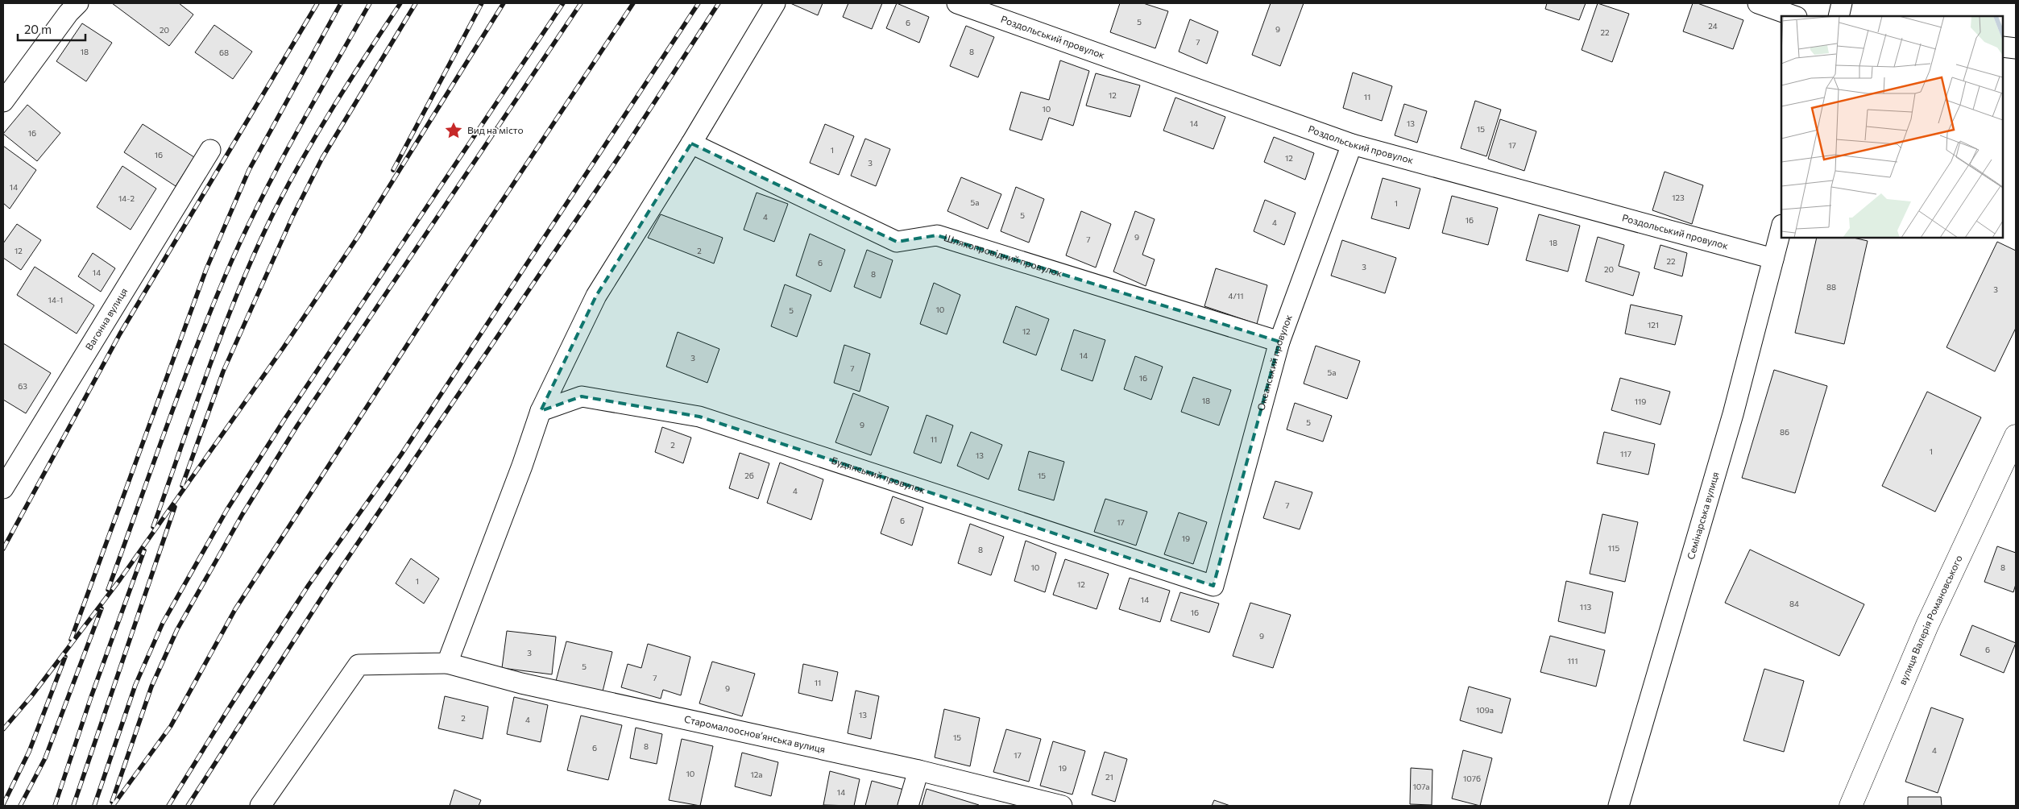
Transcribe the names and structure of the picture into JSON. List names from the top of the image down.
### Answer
{
  "streets": {
    "street": [
      "Роздольський провулок",
      "Шляхопровідний провулок",
      "Вагонна вулиця",
      "Океанський провулок",
      "Будянський провулок",
      "Семінарська вулиця",
      "вулиця Валерія Романовського",
      "Старомалооснов’янська вулиця"
    ]
  },
  "crossings": [
    ["Роздольський провулок", "Океанський провулок"],
    ["Роздольський провулок", "Семінарська вулиця"],
    ["Шляхопровідний провулок", "Океанський провулок"],
    ["Океанський провулок", "Будянський провулок"]
  ],
  "places": {
    "place": ["Вид на місто"]
  },
  "house_numbers": [
    "5",
    "6",
    "24",
    "9",
    "20",
    "22",
    "7",
    "18",
    "8",
    "68",
    "12",
    "11",
    "10",
    "14",
    "13",
    "15",
    "16",
    "17",
    "1",
    "16",
    "12",
    "3",
    "14",
    "123",
    "14-2",
    "5а",
    "1",
    "5",
    "4",
    "16",
    "4",
    "9",
    "7",
    "18",
    "12",
    "2",
    "22",
    "6",
    "3",
    "20",
    "14",
    "8",
    "88",
    "3",
    "4/11",
    "14-1",
    "10",
    "5",
    "121",
    "12",
    "14",
    "3",
    "7",
    "5а",
    "16",
    "63",
    "18",
    "119",
    "5",
    "9",
    "86",
    "11",
    "2",
    "1",
    "117",
    "13",
    "2б",
    "15",
    "4",
    "7",
    "6",
    "17",
    "19",
    "115",
    "8",
    "10",
    "8",
    "1",
    "12",
    "14",
    "84",
    "113",
    "16",
    "9",
    "6",
    "3",
    "111",
    "5",
    "7",
    "11",
    "9",
    "109а",
    "13",
    "2",
    "4",
    "15",
    "8",
    "6",
    "4",
    "17",
    "19",
    "10",
    "12а",
    "21",
    "107б",
    "107а",
    "14"
  ],
  "scale_bar": "20 m"
}
